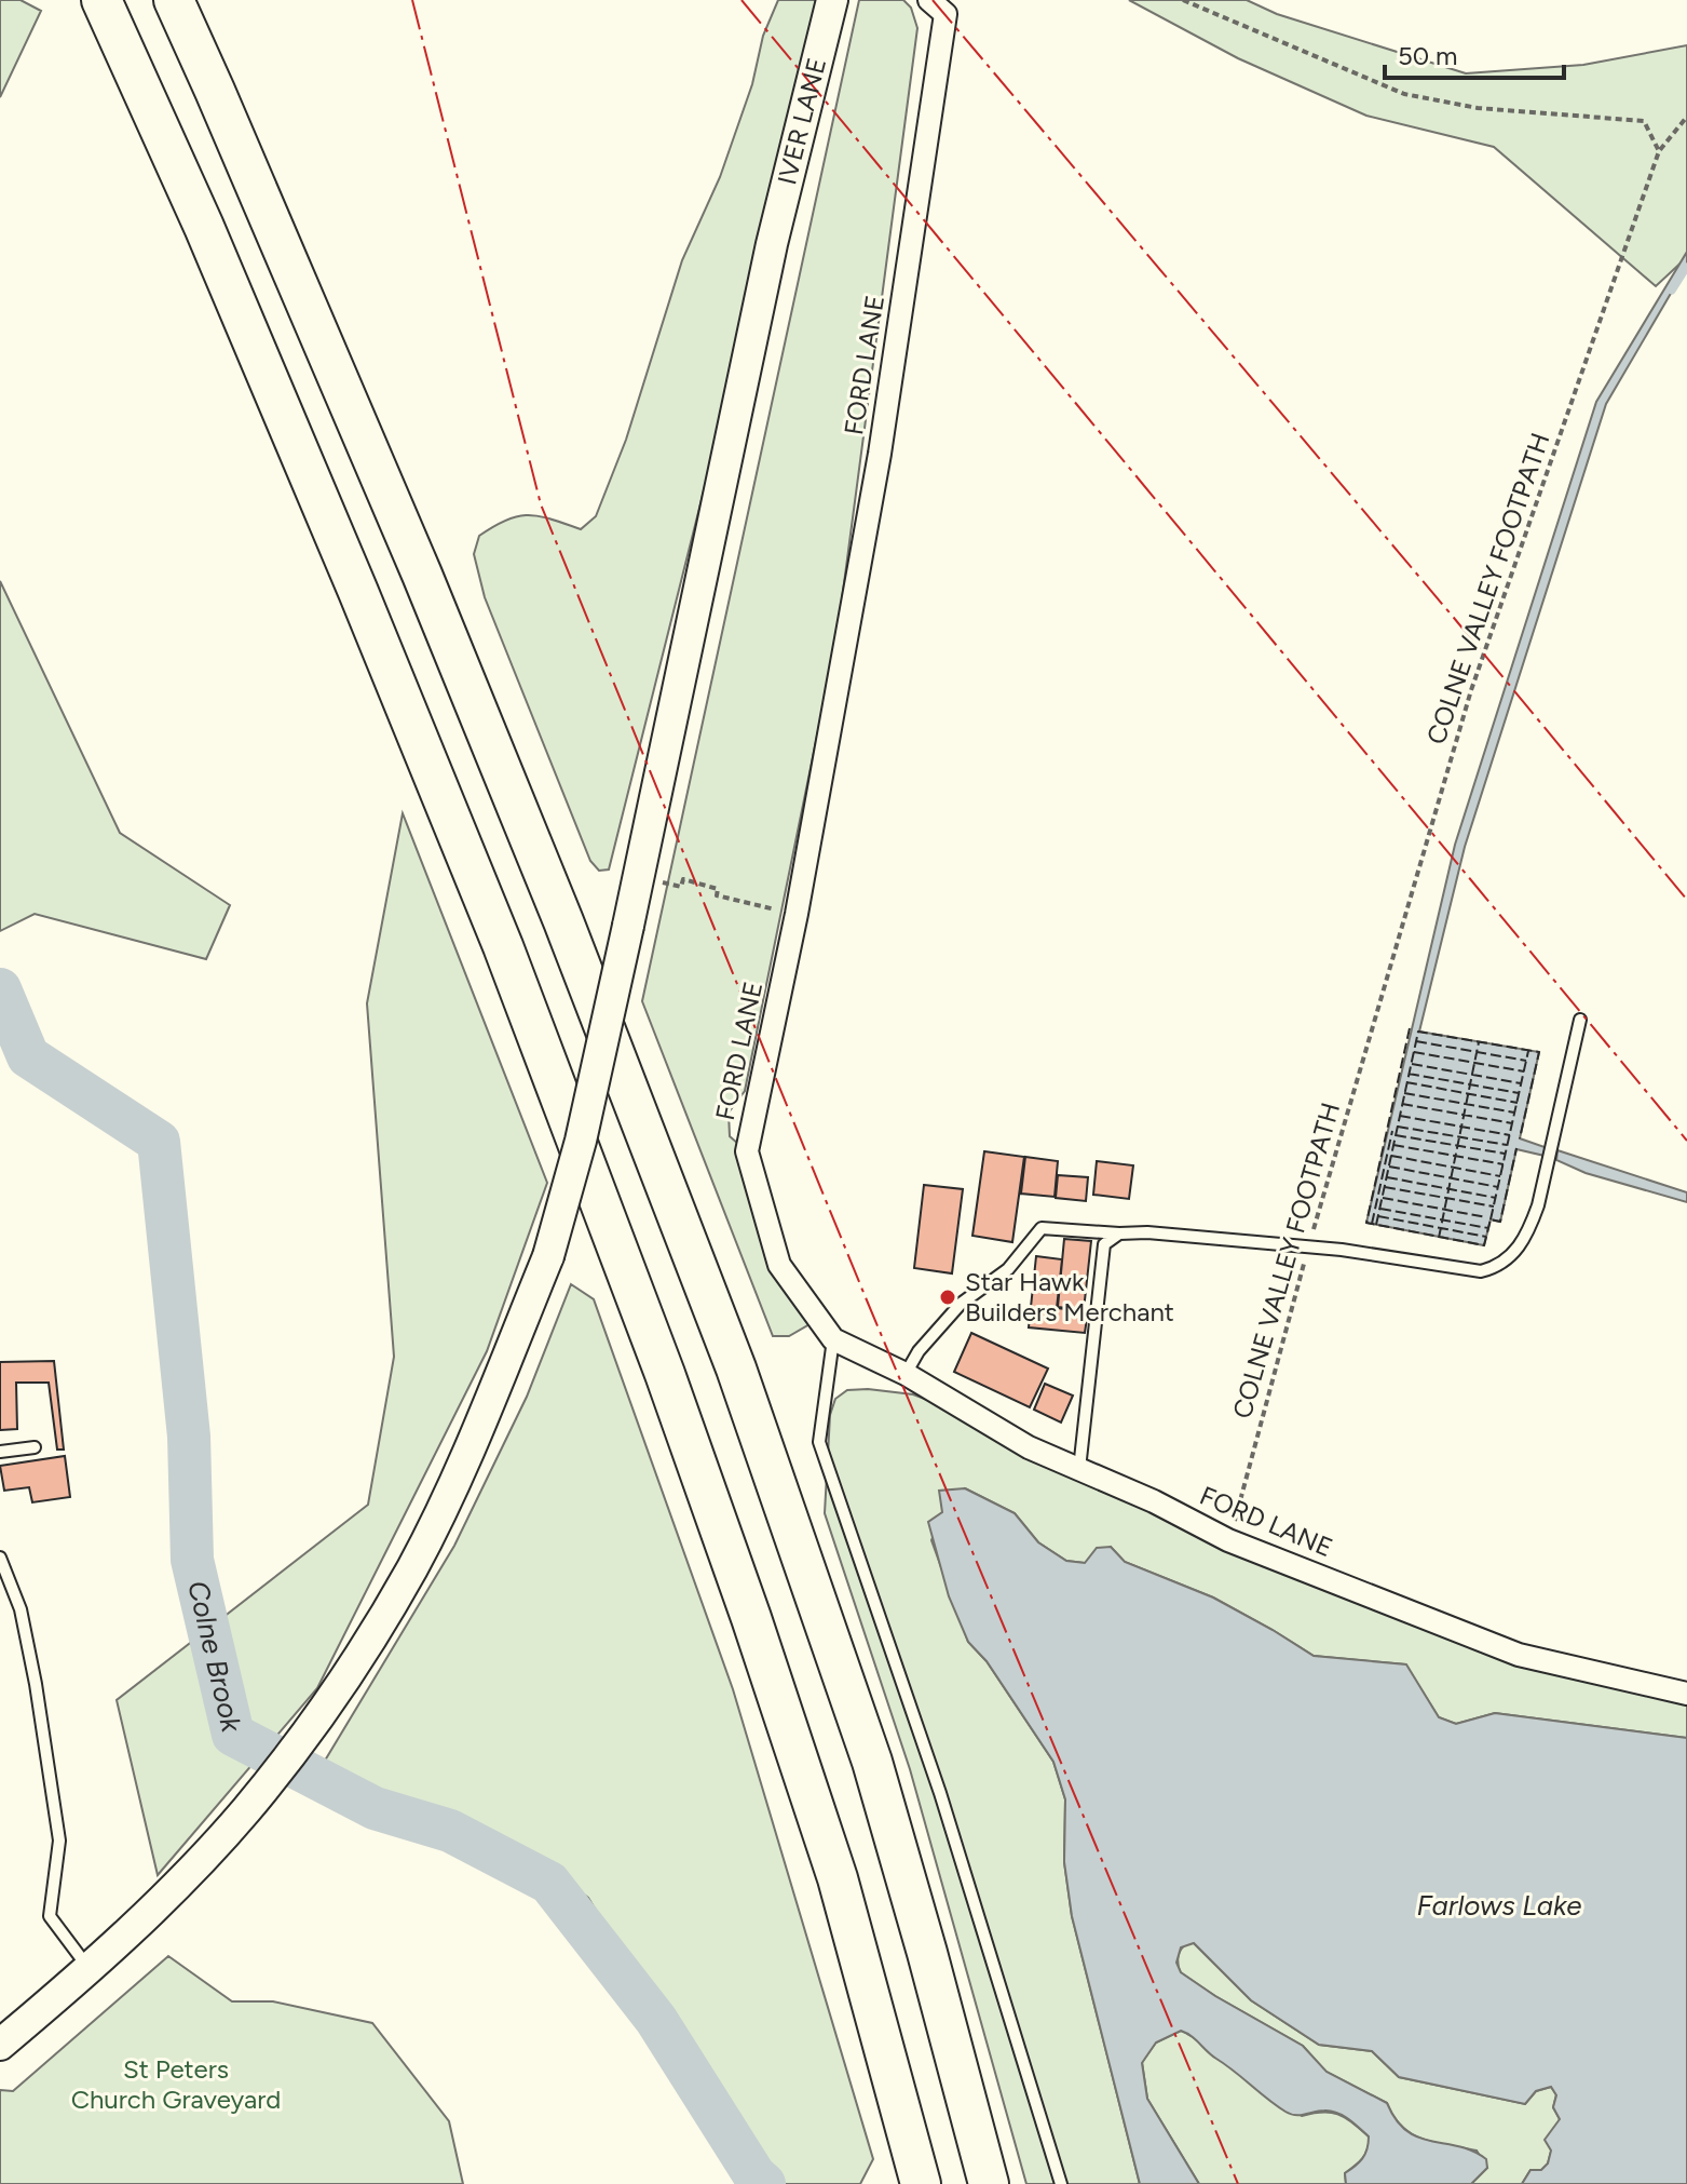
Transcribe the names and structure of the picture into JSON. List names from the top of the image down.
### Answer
{
  "streets": {
    "main road": ["IVER LANE"],
    "street": ["FORD LANE"],
    "path": ["COLNE VALLEY FOOTPATH"]
  },
  "crossings": [
    ["FORD LANE", "COLNE VALLEY FOOTPATH"]
  ],
  "water": ["Colne Brook", "Farlows Lake"],
  "parks": ["St Peters Church Graveyard"],
  "places": ["Star Hawk Builders Merchant"],
  "scale_bar": "50 m"
}
